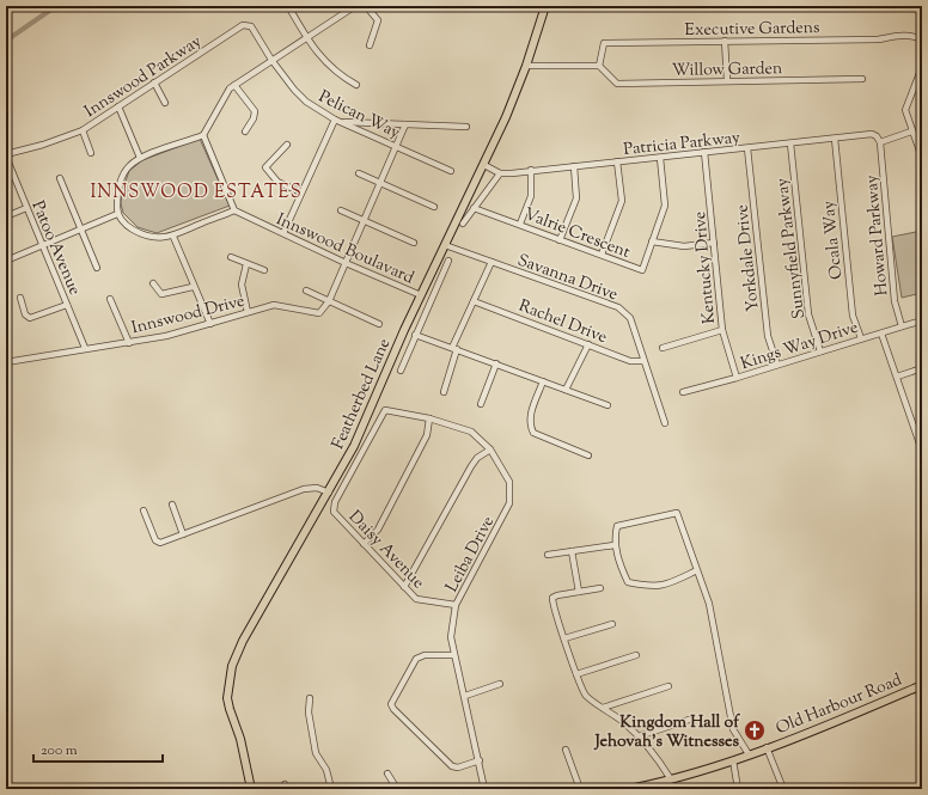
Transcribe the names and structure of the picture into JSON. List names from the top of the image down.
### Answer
{
  "streets": {
    "main road": ["Featherbed Lane", "Old Harbour Road"],
    "street": [
      "Executive Gardens",
      "Willow Garden",
      "Innswood Parkway",
      "Pelican Way",
      "Patricia Parkway",
      "Valrie Crescent",
      "Howard Parkway",
      "Ocala Way",
      "Patoo Avenue",
      "Innswood Boulavard",
      "Sunnyfield Parkway",
      "Yorkdale Drive",
      "Kentucky Drive",
      "Savanna Drive",
      "Innswood Drive",
      "Rachel Drive",
      "Kings Way Drive",
      "Daisy Avenue",
      "Leiba Drive"
    ]
  },
  "crossings": [
    ["Executive Gardens", "Willow Garden"],
    ["Innswood Parkway", "Pelican Way"],
    ["Innswood Parkway", "Patoo Avenue"],
    ["Patricia Parkway", "Valrie Crescent"],
    ["Patricia Parkway", "Howard Parkway"],
    ["Patricia Parkway", "Ocala Way"],
    ["Patricia Parkway", "Sunnyfield Parkway"],
    ["Patricia Parkway", "Yorkdale Drive"],
    ["Patricia Parkway", "Kentucky Drive"],
    ["Howard Parkway", "Kings Way Drive"],
    ["Ocala Way", "Kings Way Drive"],
    ["Patoo Avenue", "Innswood Drive"],
    ["Innswood Boulavard", "Featherbed Lane"],
    ["Sunnyfield Parkway", "Kings Way Drive"],
    ["Yorkdale Drive", "Kings Way Drive"],
    ["Kentucky Drive", "Kings Way Drive"],
    ["Savanna Drive", "Rachel Drive"],
    ["Savanna Drive", "Featherbed Lane"],
    ["Daisy Avenue", "Leiba Drive"]
  ],
  "districts": ["INNSWOOD ESTATES"],
  "places": {
    "church": ["Kingdom Hall of Jehovah's Witnesses"]
  },
  "scale_bar": "200 m"
}
